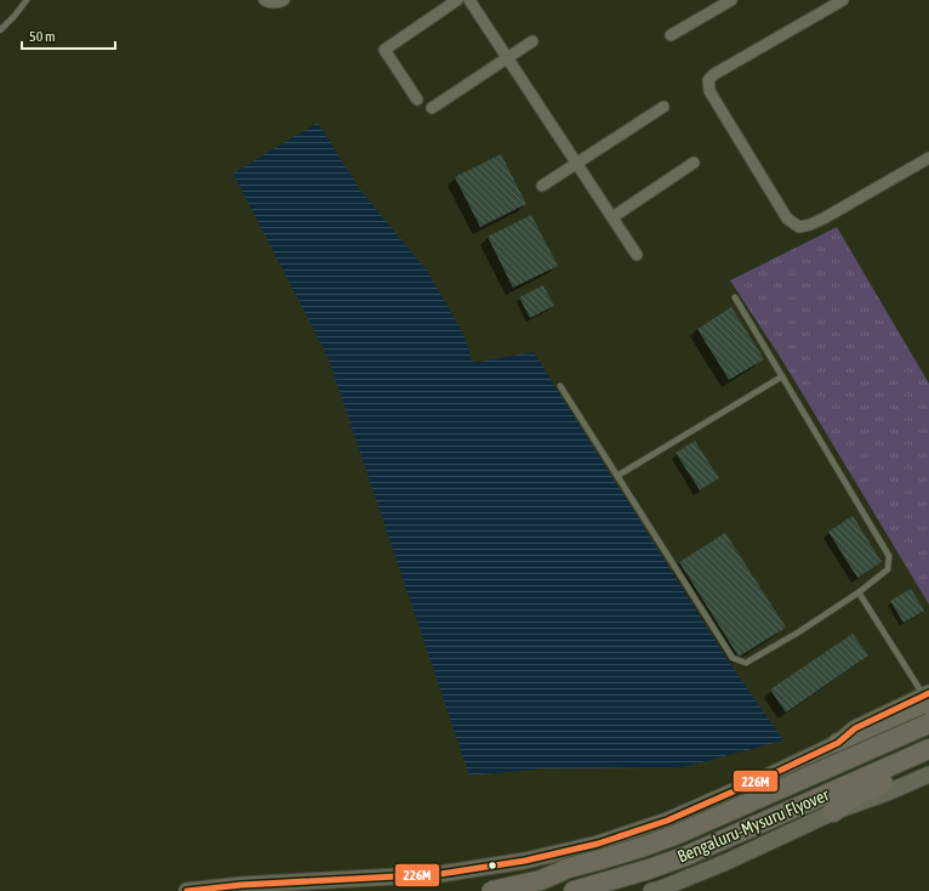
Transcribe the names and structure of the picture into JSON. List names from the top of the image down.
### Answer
{
  "streets": {
    "highway": ["Bengaluru-Mysuru Flyover"]
  },
  "lines": ["transit line 226M"],
  "scale_bar": "50 m"
}
